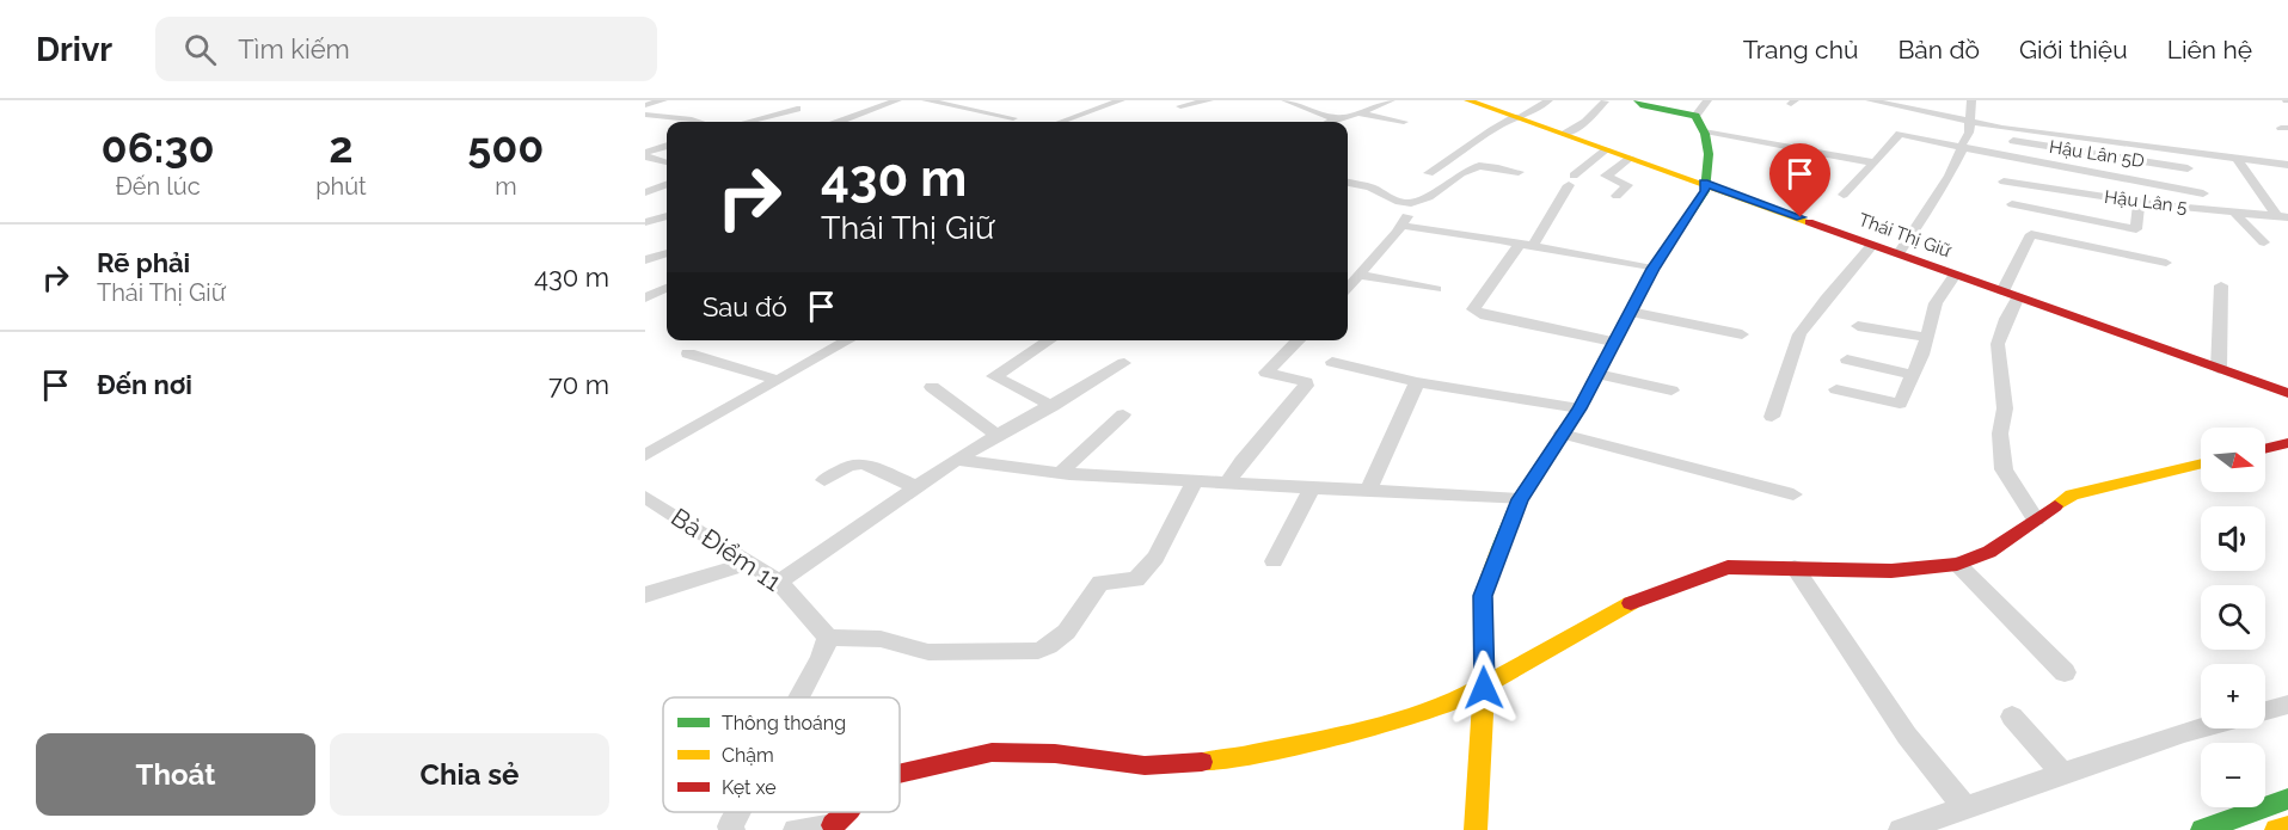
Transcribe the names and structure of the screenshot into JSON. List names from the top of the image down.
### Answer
{
  "streets": {
    "main road": ["Thái Thị Giữ"],
    "street": ["Hậu Lân 5D", "Hậu Lân 5", "Bà Điểm 11"]
  },
  "legend": ["Thông thoáng", "Chậm", "Kẹt xe"],
  "north": "right",
  "page": {
    "header": "Drivr",
    "search": "Tìm kiếm",
    "nav": [
      "Trang chủ",
      "Bản đồ",
      "Giới thiệu",
      "Liên hệ"
    ],
    "eta": [
      "06:30",
      "Đến lúc",
      "2",
      "phút",
      "500",
      "m"
    ],
    "turn": ["430 m", "Thái Thị Giữ"],
    "list": [
      {
        "name": "Rẽ phải",
        "note": "Thái Thị Giữ",
        "value": "430 m"
      },
      {
        "name": "Đến nơi",
        "value": "70 m"
      }
    ],
    "then": "Sau đó",
    "map_buttons": ["+", "−"],
    "buttons": ["Thoát", "Chia sẻ"]
  }
}
